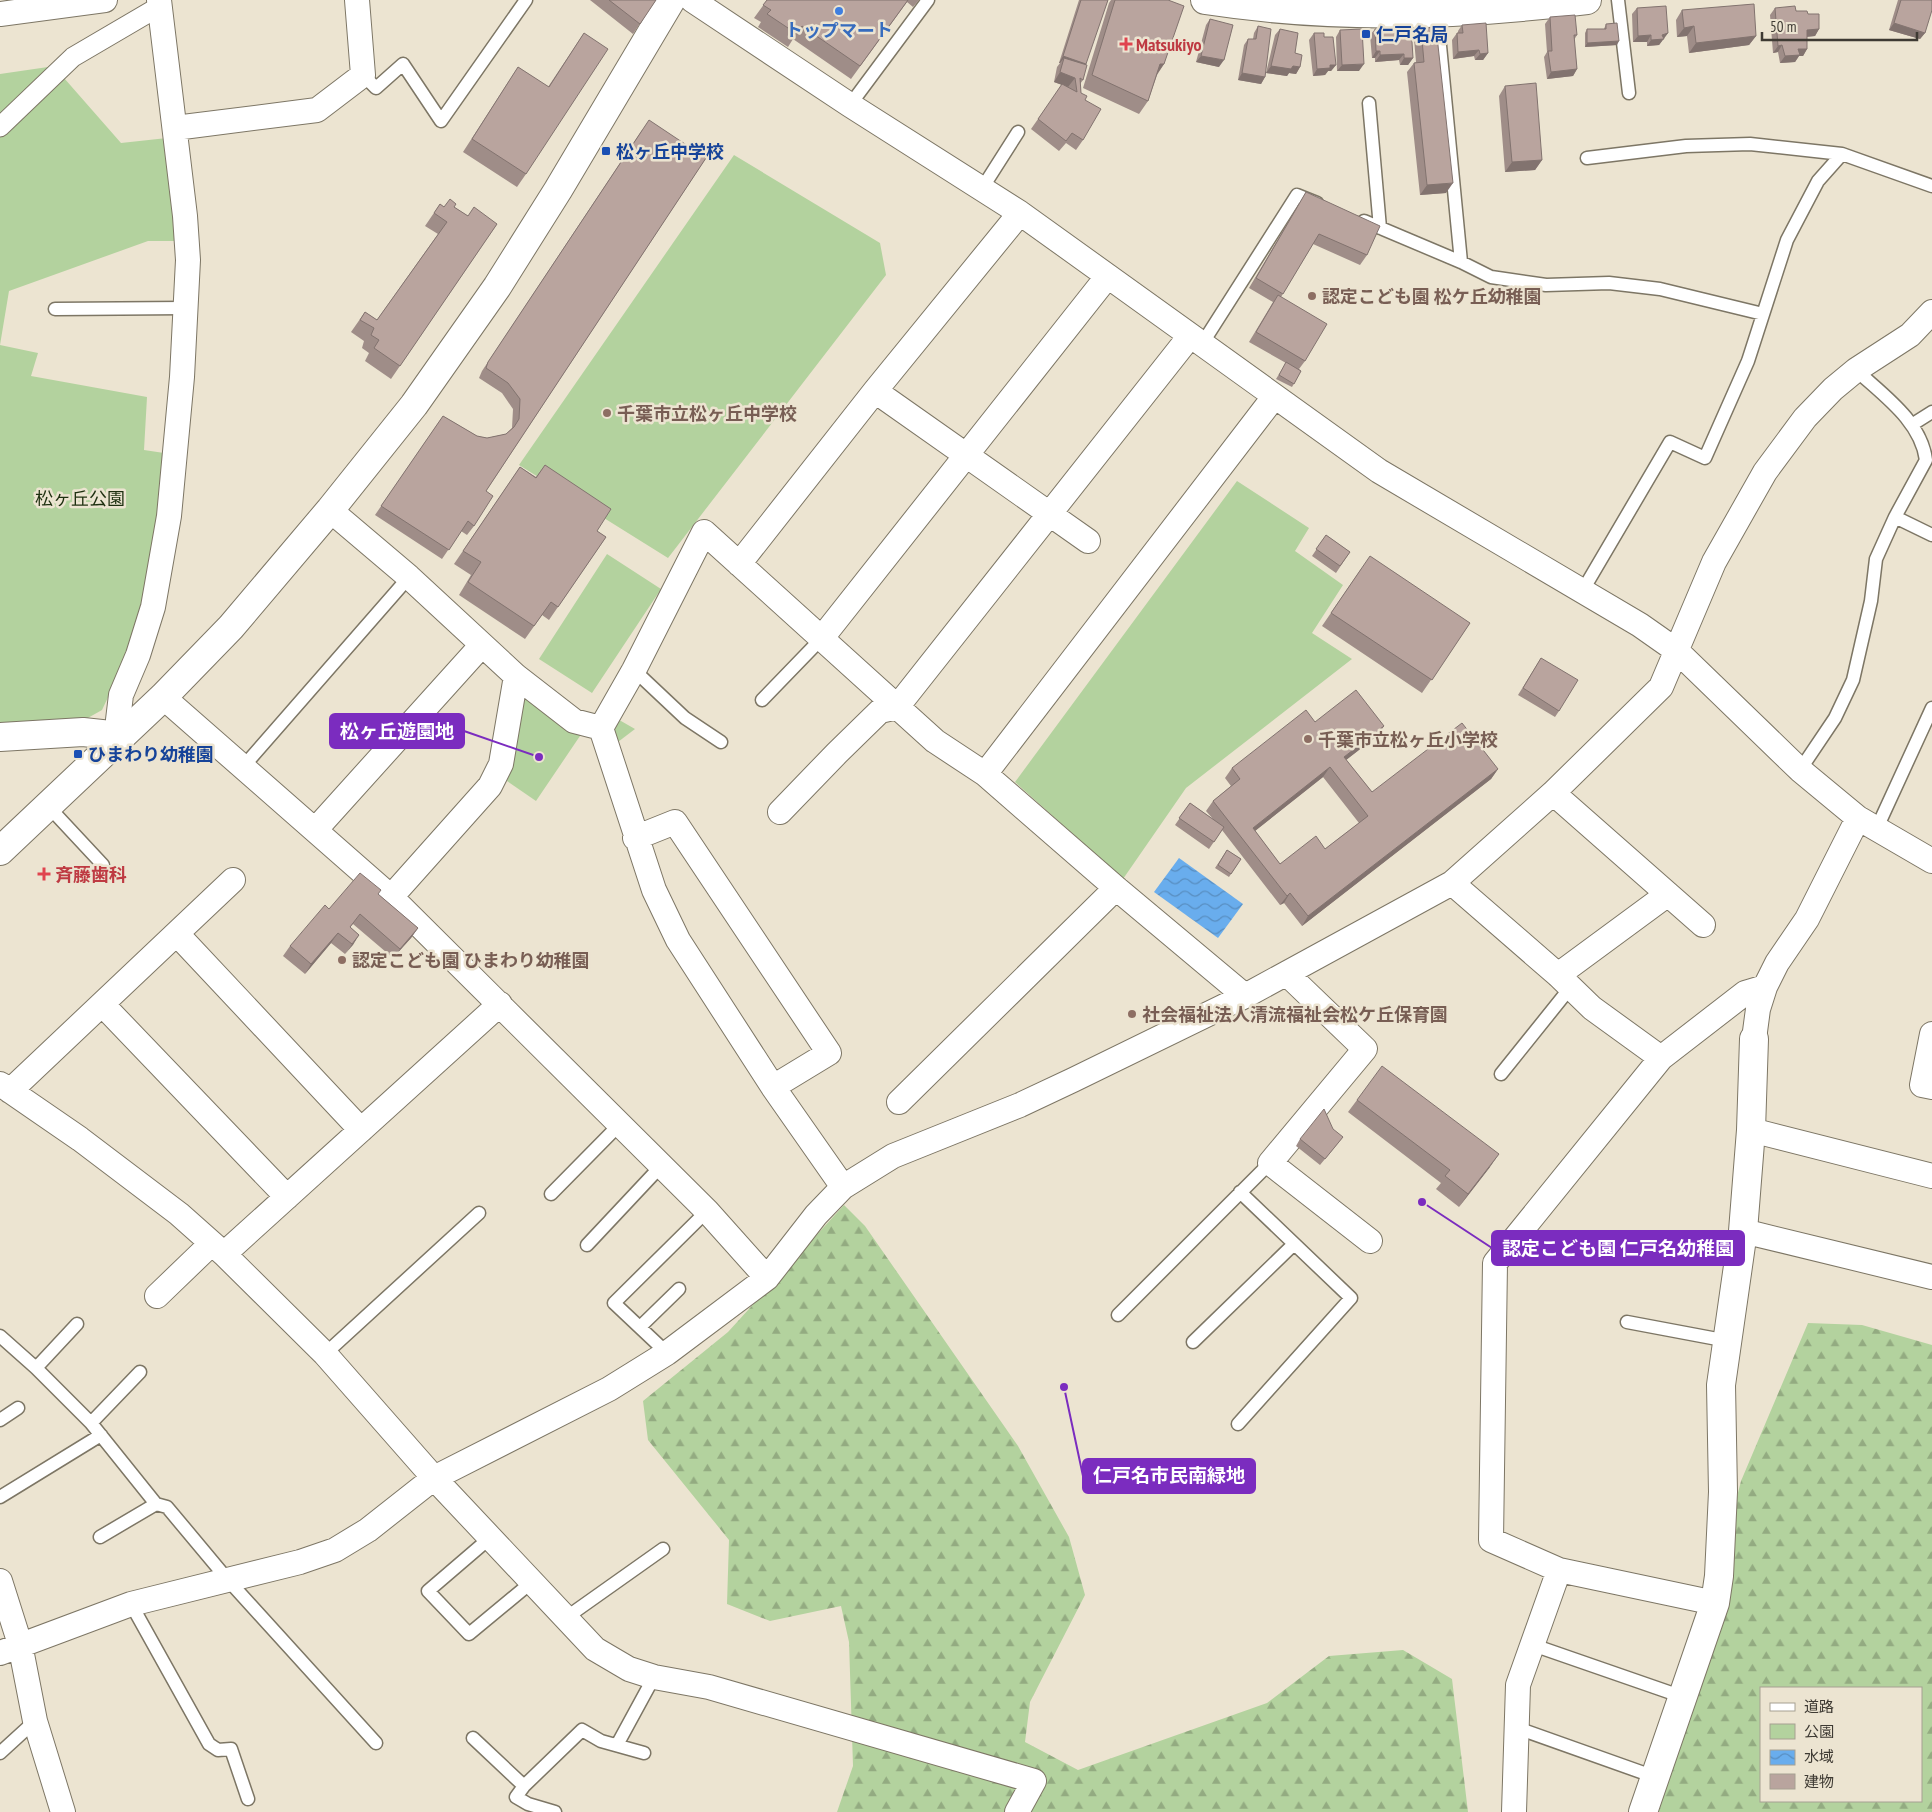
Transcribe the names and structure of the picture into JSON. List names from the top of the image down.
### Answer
{
  "parks": ["松ヶ丘公園"],
  "places": {
    "other": [
      "トップマート",
      "認定こども園 松ケ丘幼稚園",
      "千葉市立松ヶ丘中学校",
      "千葉市立松ヶ丘小学校",
      "松ヶ丘遊園地",
      "認定こども園 ひまわり幼稚園",
      "社会福祉法人清流福祉会松ケ丘保育園",
      "認定こども園 仁戸名幼稚園",
      "仁戸名市民南緑地"
    ],
    "transit": ["仁戸名局", "松ヶ丘中学校", "ひまわり幼稚園"],
    "health": ["Matsukiyo", "斉藤歯科"]
  },
  "legend": [
    "道路",
    "公園",
    "水域",
    "建物"
  ],
  "scale_bar": "50 m"
}
